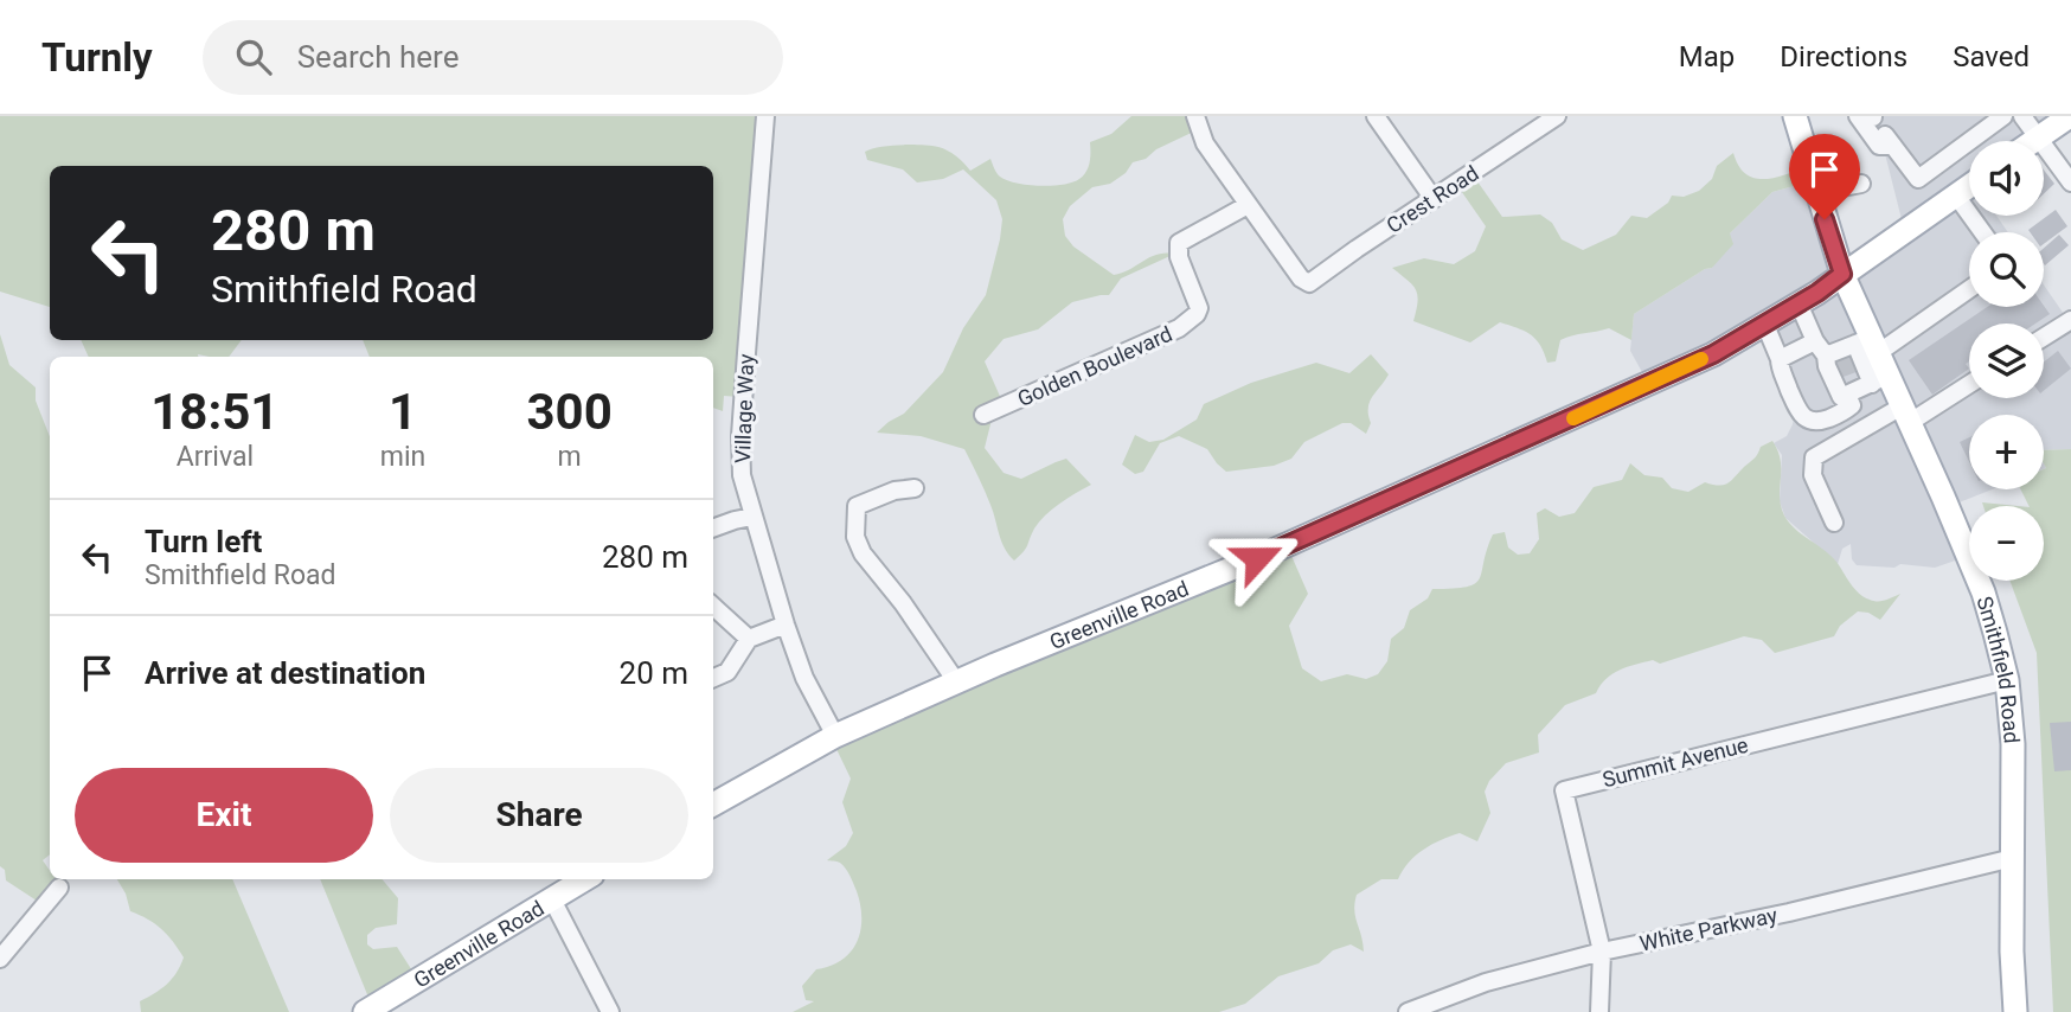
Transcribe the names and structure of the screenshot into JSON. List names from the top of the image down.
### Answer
{
  "streets": {
    "main road": ["Greenville Road", "Smithfield Road"],
    "street": [
      "Crest Road",
      "Golden Boulevard",
      "Village Way",
      "Summit Avenue",
      "White Parkway"
    ]
  },
  "crossings": [
    ["Crest Road", "Golden Boulevard"],
    ["Village Way", "Greenville Road"],
    ["Greenville Road", "Smithfield Road"],
    ["Smithfield Road", "Summit Avenue"],
    ["Smithfield Road", "White Parkway"],
    ["Summit Avenue", "White Parkway"]
  ],
  "page": {
    "header": "Turnly",
    "search": "Search here",
    "nav": ["Map", "Directions", "Saved"],
    "map_buttons": ["+", "−"],
    "turn": ["280 m", "Smithfield Road"],
    "eta": [
      "18:51",
      "Arrival",
      "1",
      "min",
      "300",
      "m"
    ],
    "list": [
      {
        "name": "Turn left",
        "note": "Smithfield Road",
        "value": "280 m"
      },
      {
        "name": "Arrive at destination",
        "value": "20 m"
      }
    ],
    "buttons": ["Exit", "Share"]
  }
}
